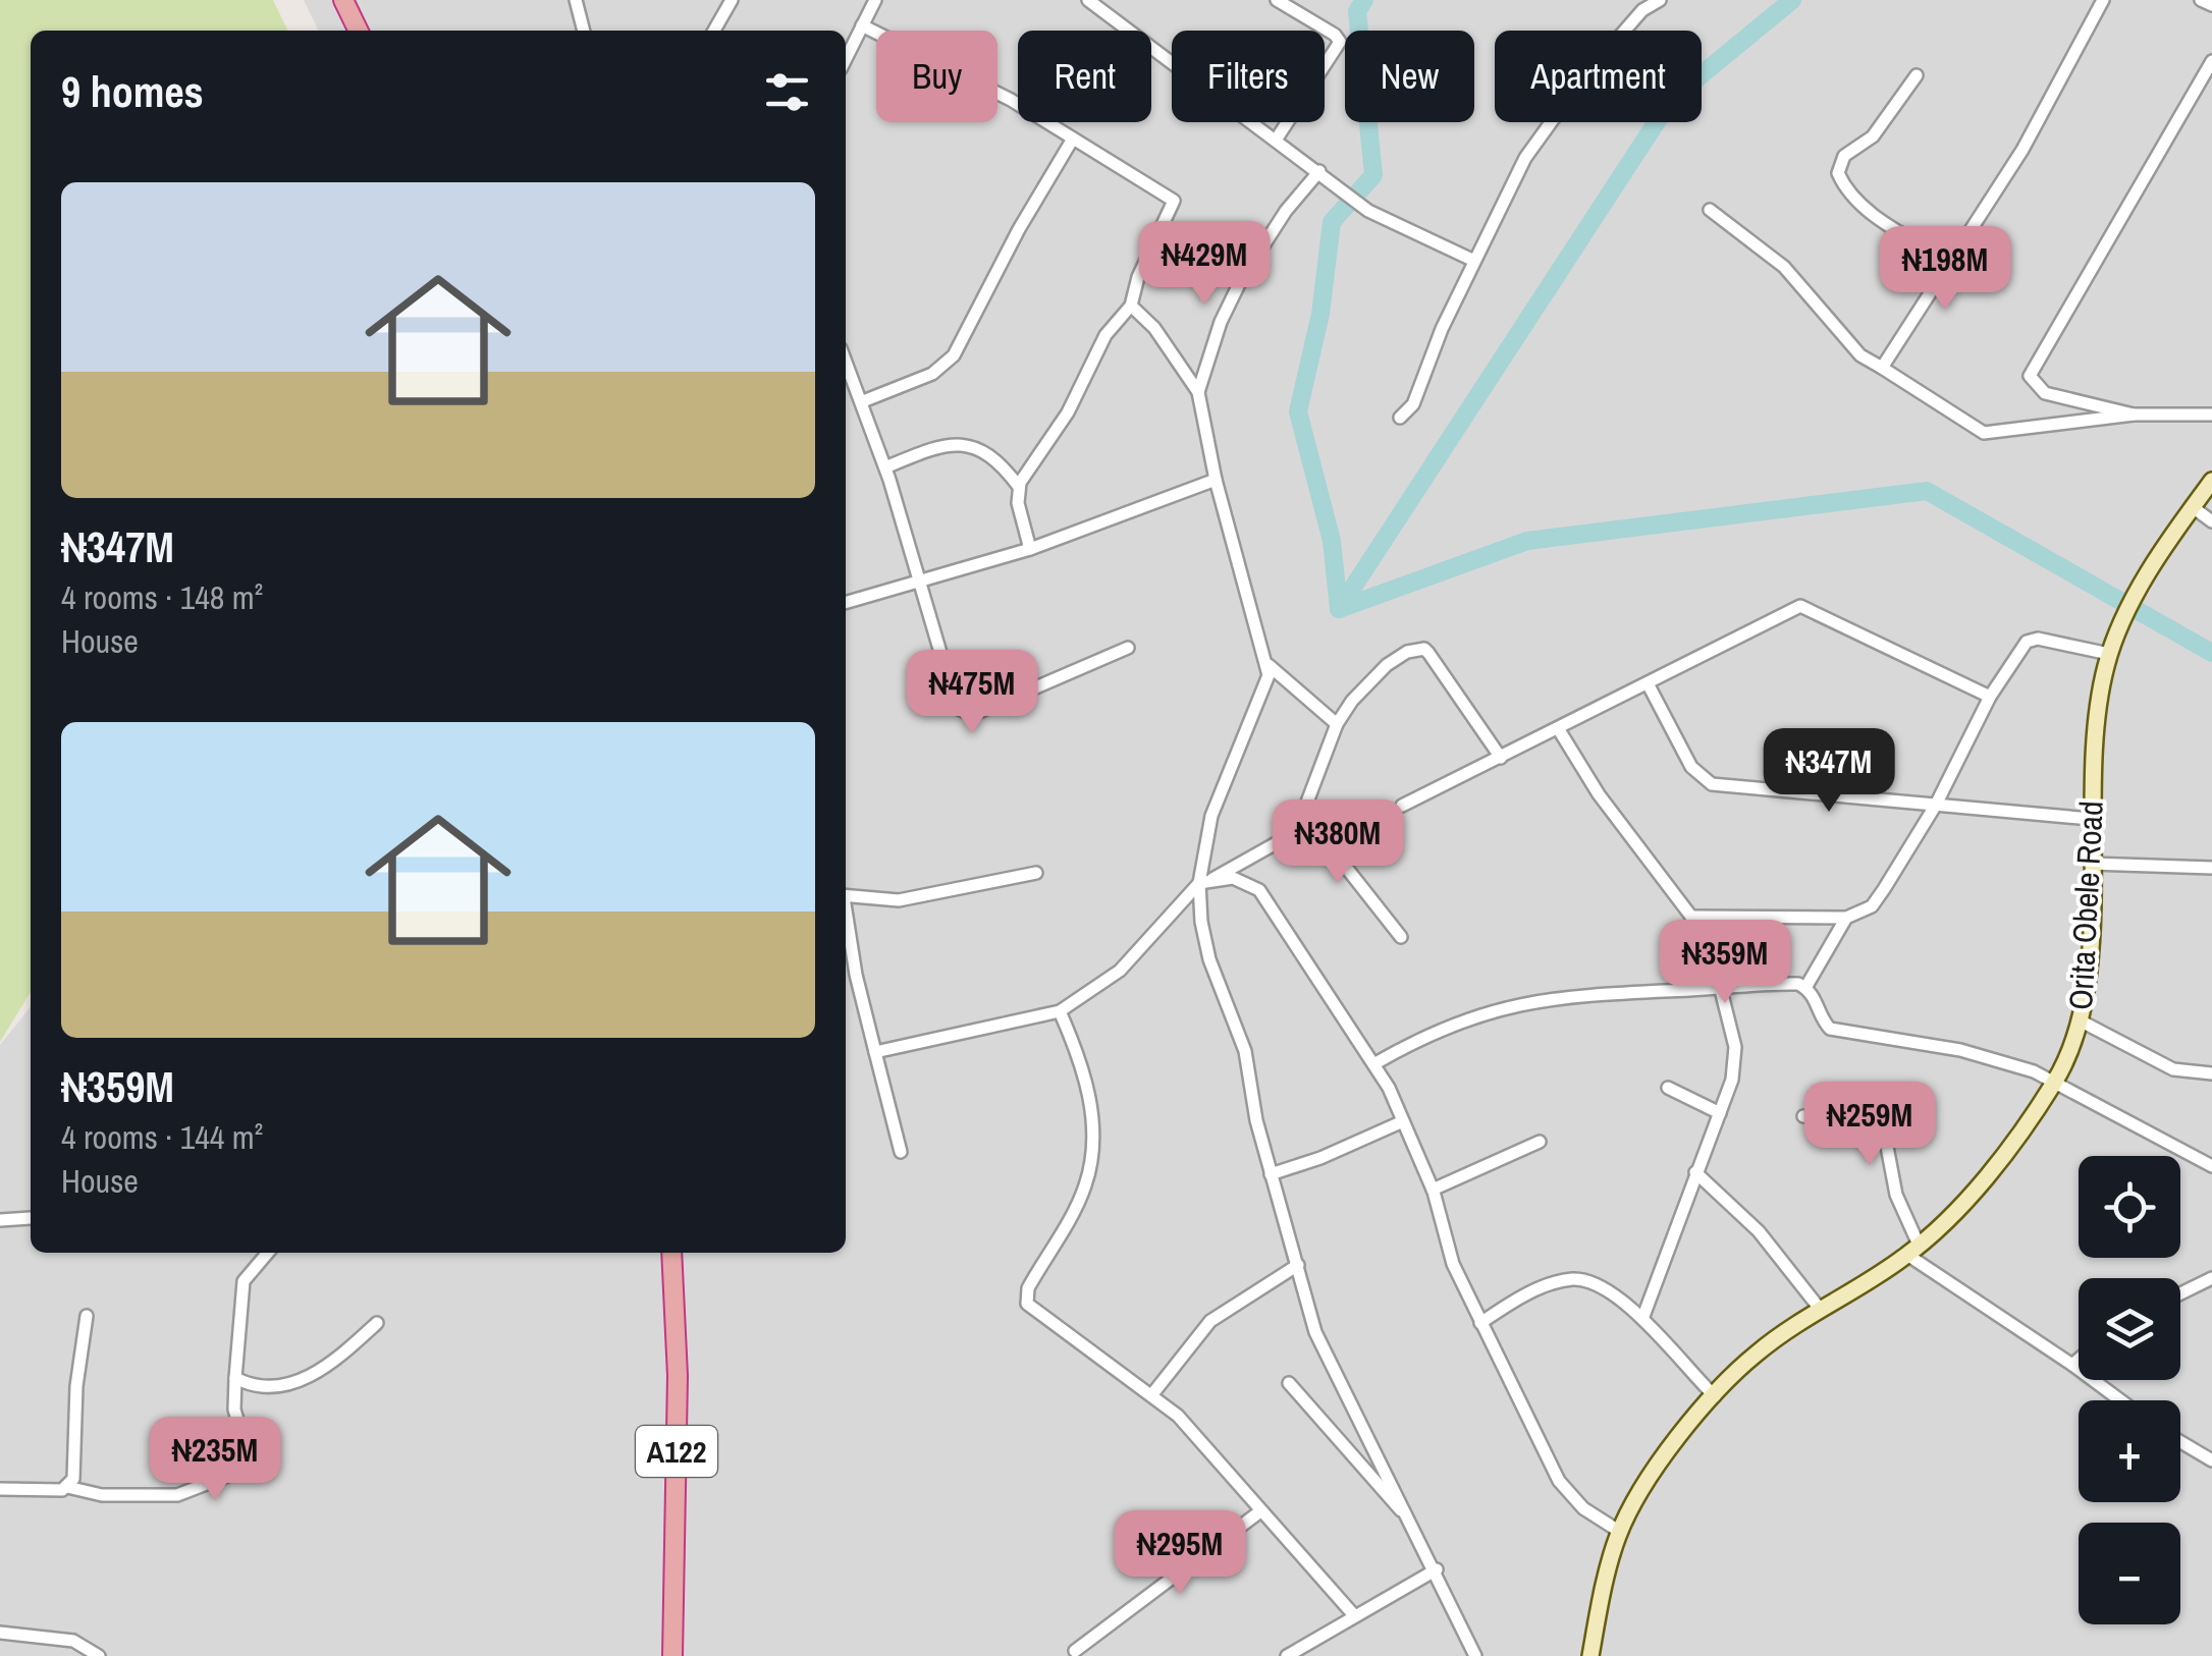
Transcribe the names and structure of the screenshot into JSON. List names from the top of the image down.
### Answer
{
  "streets": {
    "highway": ["A122"],
    "main road": ["Orita Obele Road"]
  },
  "page": {
    "chip": [
      "Buy",
      "Rent",
      "Filters",
      "New",
      "Apartment"
    ],
    "heading": "9 homes",
    "list": [
      {
        "name": "₦347M",
        "note": "4 rooms · 148 m² · House"
      },
      {
        "name": "₦359M",
        "note": "4 rooms · 144 m² · House"
      }
    ],
    "price": [
      "₦429M",
      "₦198M",
      "₦475M",
      "₦347M",
      "₦380M",
      "₦359M",
      "₦259M",
      "₦235M",
      "₦295M"
    ],
    "map_buttons": ["+", "−"]
  }
}
